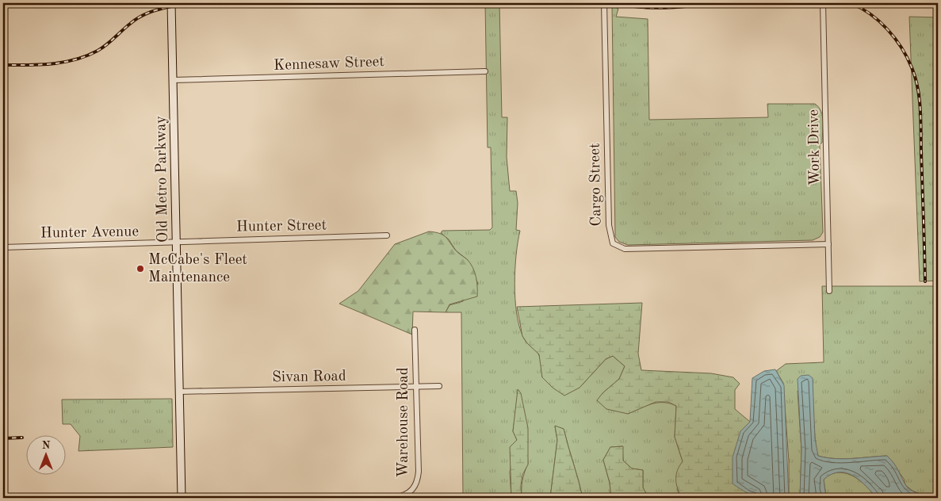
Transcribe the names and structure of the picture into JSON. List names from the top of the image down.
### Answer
{
  "streets": {
    "street": [
      "Kennesaw Street",
      "Work Drive",
      "Old Metro Parkway",
      "Cargo Street",
      "Hunter Street",
      "Hunter Avenue",
      "Sivan Road",
      "Warehouse Road"
    ]
  },
  "crossings": [
    ["Kennesaw Street", "Old Metro Parkway"],
    ["Work Drive", "Cargo Street"],
    ["Old Metro Parkway", "Hunter Street"],
    ["Old Metro Parkway", "Hunter Avenue"],
    ["Old Metro Parkway", "Sivan Road"],
    ["Old Metro Parkway", "Warehouse Road"],
    ["Hunter Street", "Hunter Avenue"],
    ["Sivan Road", "Warehouse Road"]
  ],
  "places": ["McCabe's Fleet Maintenance"],
  "north": "top"
}
